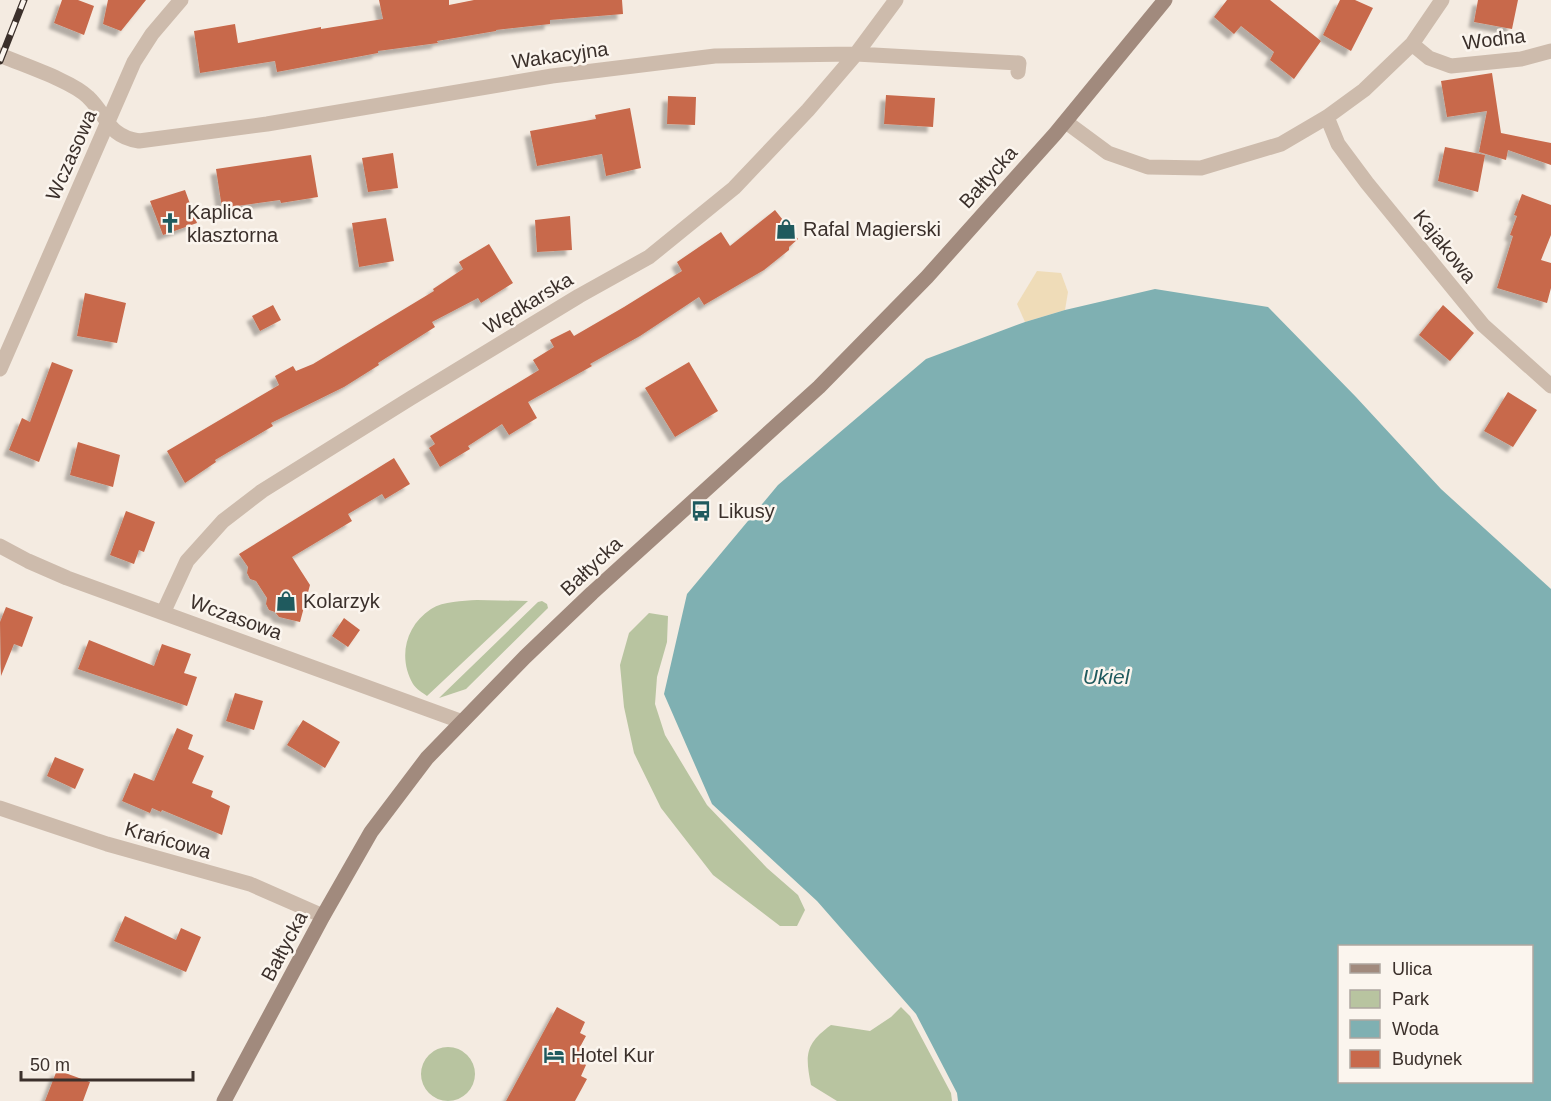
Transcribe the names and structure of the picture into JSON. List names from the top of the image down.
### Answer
{
  "streets": {
    "main road": ["Bałtycka"],
    "street": [
      "Wodna",
      "Wakacyjna",
      "Wczasowa",
      "Kajakowa",
      "Wędkarska",
      "Krańcowa"
    ]
  },
  "crossings": [
    ["Wakacyjna", "Wczasowa"],
    ["Wakacyjna", "Wędkarska"],
    ["Wczasowa", "Bałtycka"],
    ["Wczasowa", "Wędkarska"],
    ["Bałtycka", "Krańcowa"]
  ],
  "water": ["Ukiel"],
  "places": {
    "church": ["Kaplica klasztorna"],
    "shop": ["Rafal Magierski", "Kolarzyk"],
    "bus stop": ["Likusy"],
    "hotel": ["Hotel Kur"]
  },
  "legend": [
    "Ulica",
    "Park",
    "Woda",
    "Budynek"
  ],
  "scale_bar": "50 m"
}
